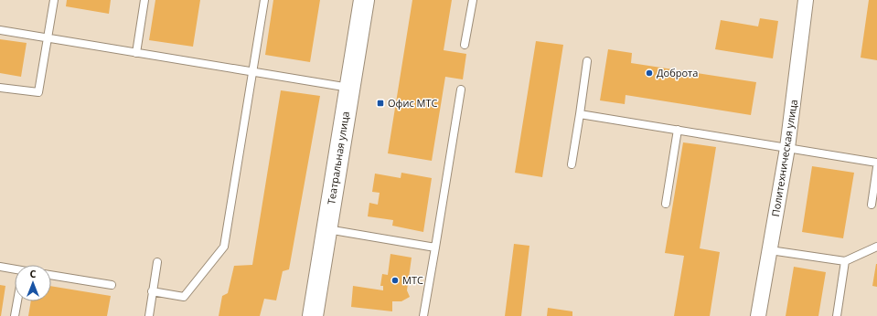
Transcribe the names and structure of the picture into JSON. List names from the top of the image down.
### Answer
{
  "streets": {
    "main road": ["Театральная улица"],
    "street": ["Политехническая улица"]
  },
  "places": {
    "other": ["Доброта", "МТС"],
    "transit": ["Офис МТС"]
  },
  "north": "top"
}
